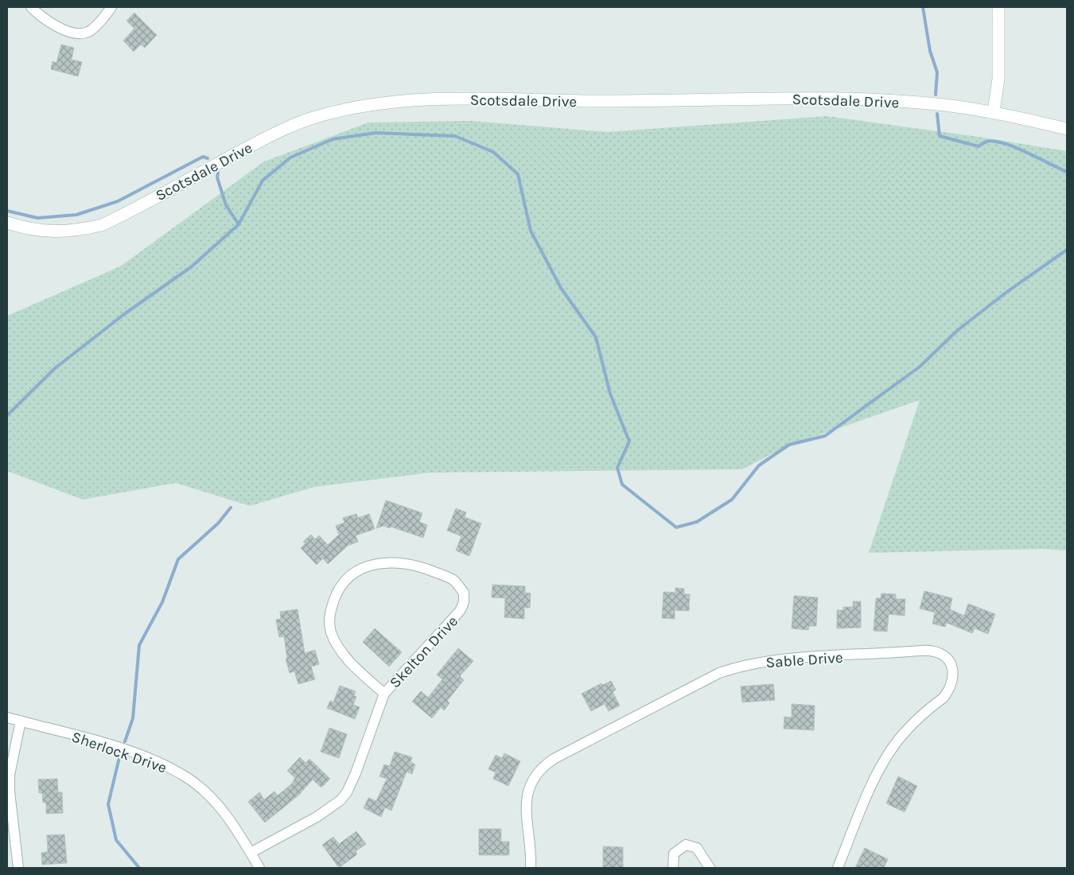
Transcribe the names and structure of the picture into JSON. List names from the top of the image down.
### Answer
{
  "streets": {
    "street": [
      "Scotsdale Drive",
      "Skelton Drive",
      "Sable Drive",
      "Sherlock Drive"
    ]
  },
  "crossings": [
    ["Skelton Drive", "Sherlock Drive"]
  ]
}
